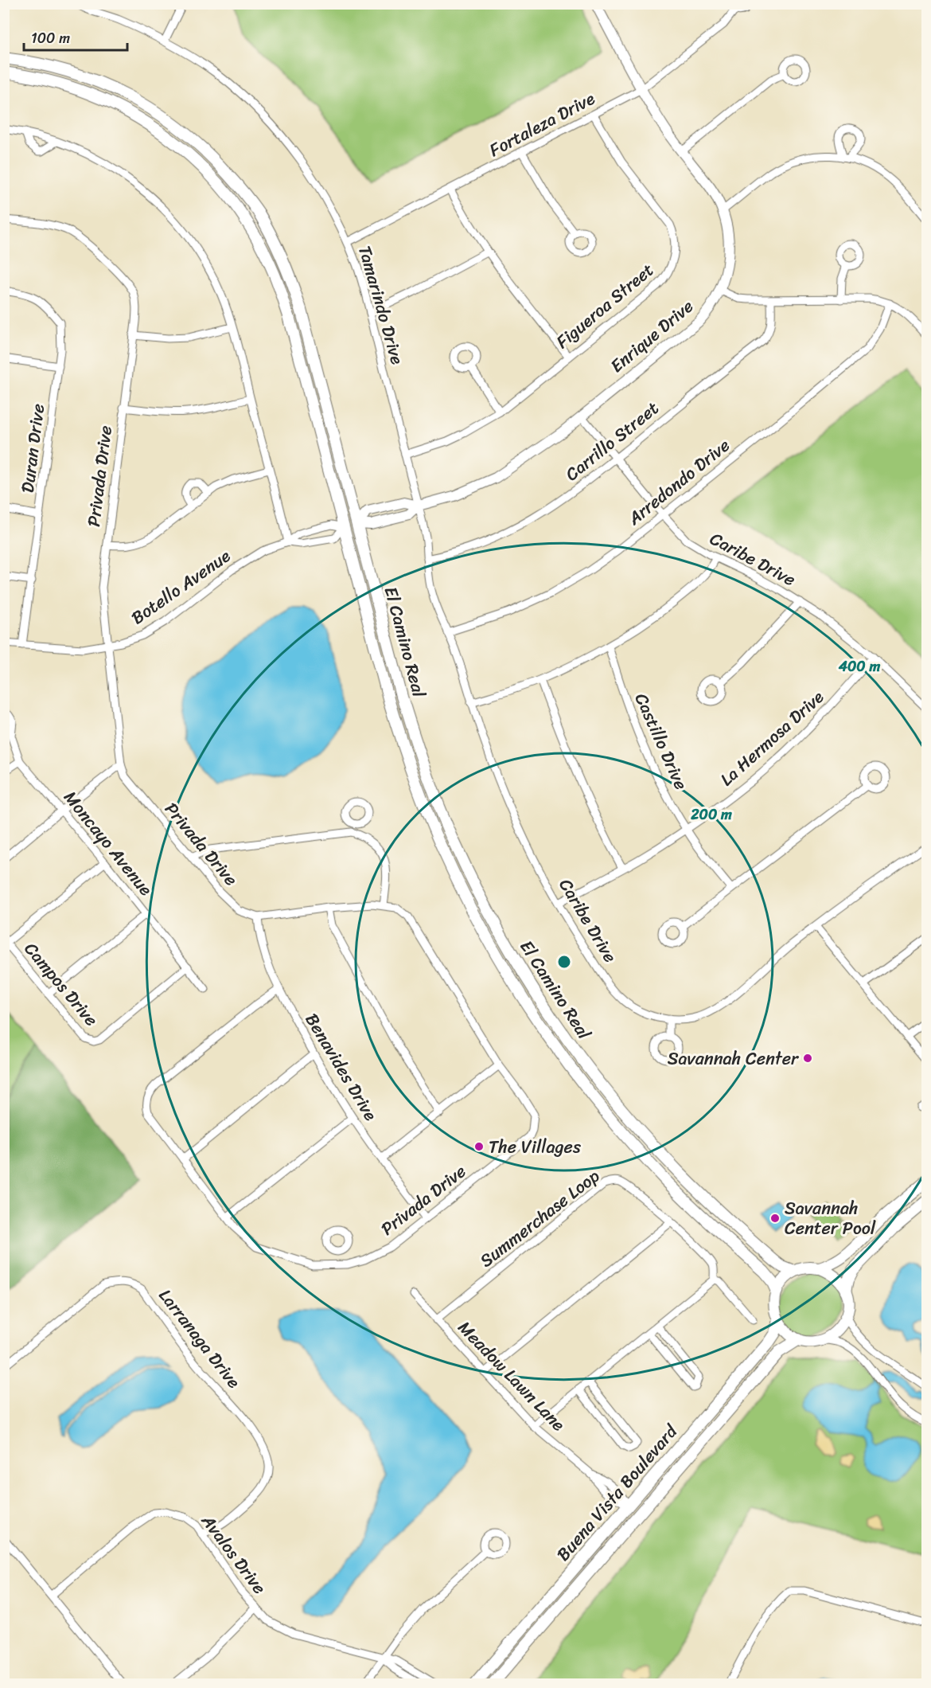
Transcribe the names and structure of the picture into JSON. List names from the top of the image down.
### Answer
{
  "streets": {
    "main road": ["El Camino Real", "Buena Vista Boulevard"],
    "street": [
      "Fortaleza Drive",
      "Tamarindo Drive",
      "Figueroa Street",
      "Enrique Drive",
      "Carrillo Street",
      "Duran Drive",
      "Privada Drive",
      "Arredondo Drive",
      "Caribe Drive",
      "Botello Avenue",
      "La Hermosa Drive",
      "Castillo Drive",
      "Moncayo Avenue",
      "Campos Drive",
      "Benavides Drive",
      "Summerchase Loop",
      "Larranaga Drive",
      "Meadow Lawn Lane",
      "Avalos Drive"
    ]
  },
  "crossings": [
    ["Fortaleza Drive", "Tamarindo Drive"],
    ["Fortaleza Drive", "Figueroa Street"],
    ["Fortaleza Drive", "Enrique Drive"],
    ["Tamarindo Drive", "Figueroa Street"],
    ["Tamarindo Drive", "Enrique Drive"],
    ["Tamarindo Drive", "Caribe Drive"],
    ["Enrique Drive", "Caribe Drive"],
    ["Enrique Drive", "El Camino Real"],
    ["Carrillo Street", "Caribe Drive"],
    ["Duran Drive", "Botello Avenue"],
    ["Privada Drive", "Botello Avenue"],
    ["Privada Drive", "Benavides Drive"],
    ["Arredondo Drive", "Caribe Drive"],
    ["Caribe Drive", "La Hermosa Drive"],
    ["Botello Avenue", "El Camino Real"],
    ["El Camino Real", "Buena Vista Boulevard"],
    ["La Hermosa Drive", "Castillo Drive"],
    ["Moncayo Avenue", "Campos Drive"],
    ["Summerchase Loop", "Meadow Lawn Lane"],
    ["Larranaga Drive", "Avalos Drive"],
    ["Meadow Lawn Lane", "Buena Vista Boulevard"]
  ],
  "places": ["Savannah Center", "The Villages", "Savannah Center Pool"],
  "scale_bar": "100 m",
  "rings": ["400 m", "200 m"]
}
